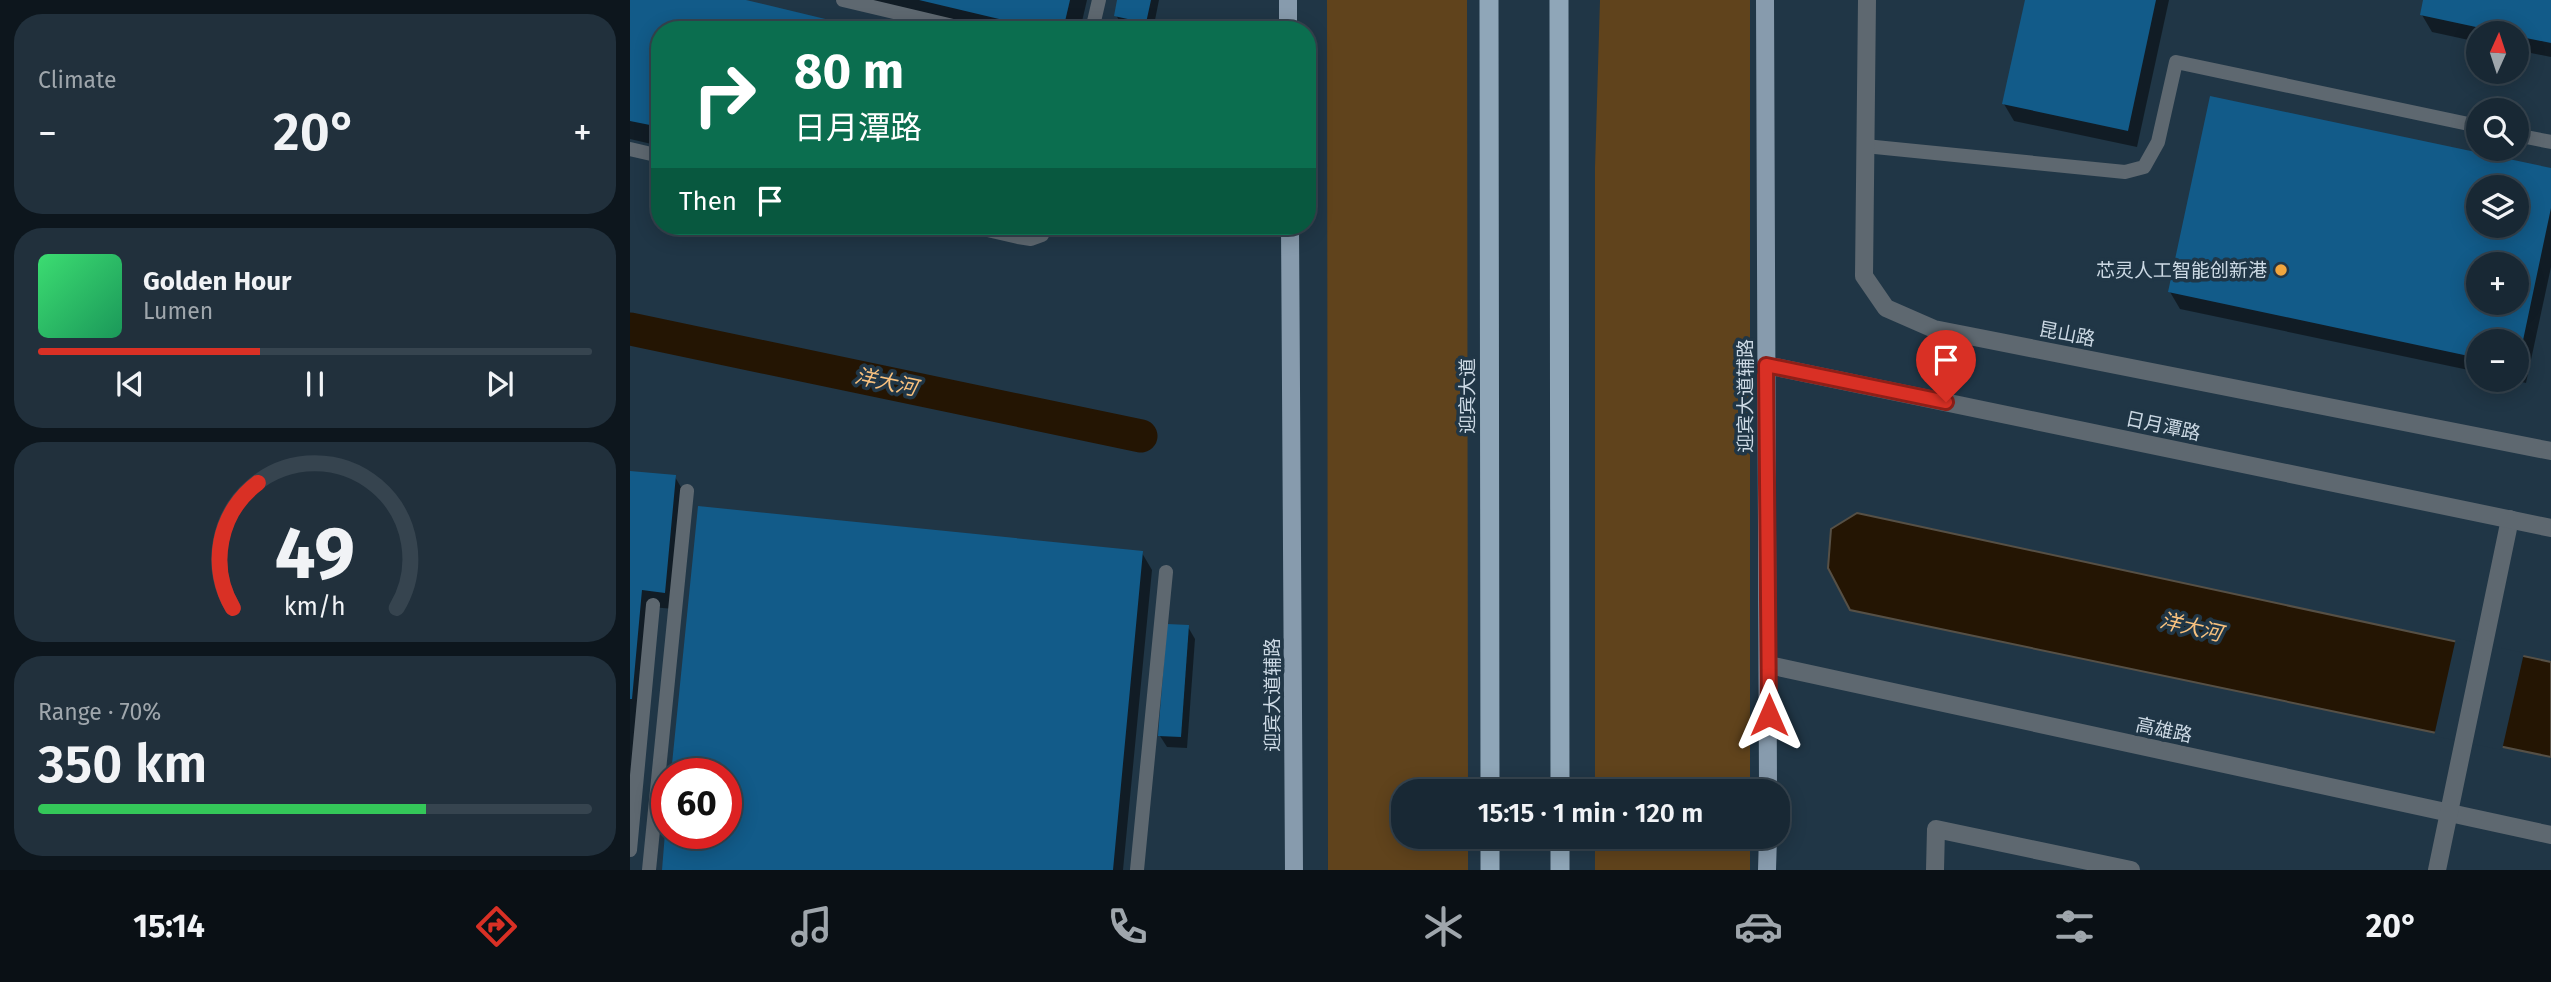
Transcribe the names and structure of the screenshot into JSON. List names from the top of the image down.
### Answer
{
  "streets": {
    "highway": ["迎宾大道"],
    "main road": ["迎宾大道辅路"],
    "street": ["昆山路", "日月潭路", "高雄路"]
  },
  "crossings": [
    ["迎宾大道辅路", "日月潭路"],
    ["迎宾大道辅路", "高雄路"]
  ],
  "water": ["洋大河"],
  "places": ["芯灵人工智能创新港"],
  "north": "top",
  "page": {
    "tile": [
      "Climate",
      ["Range · 70%", "350 km"]
    ],
    "map_buttons": ["+", "−"],
    "turn": ["80 m", "日月潭路"],
    "heat": ["−", "20°", "+"],
    "then": "Then",
    "song": ["Golden Hour", "Lumen"],
    "limit": "60",
    "trip": "15:15 · 1 min · 120 m",
    "tabs": ["15:14", "20°"],
    "gauge": ["49", "km/h"]
  }
}
